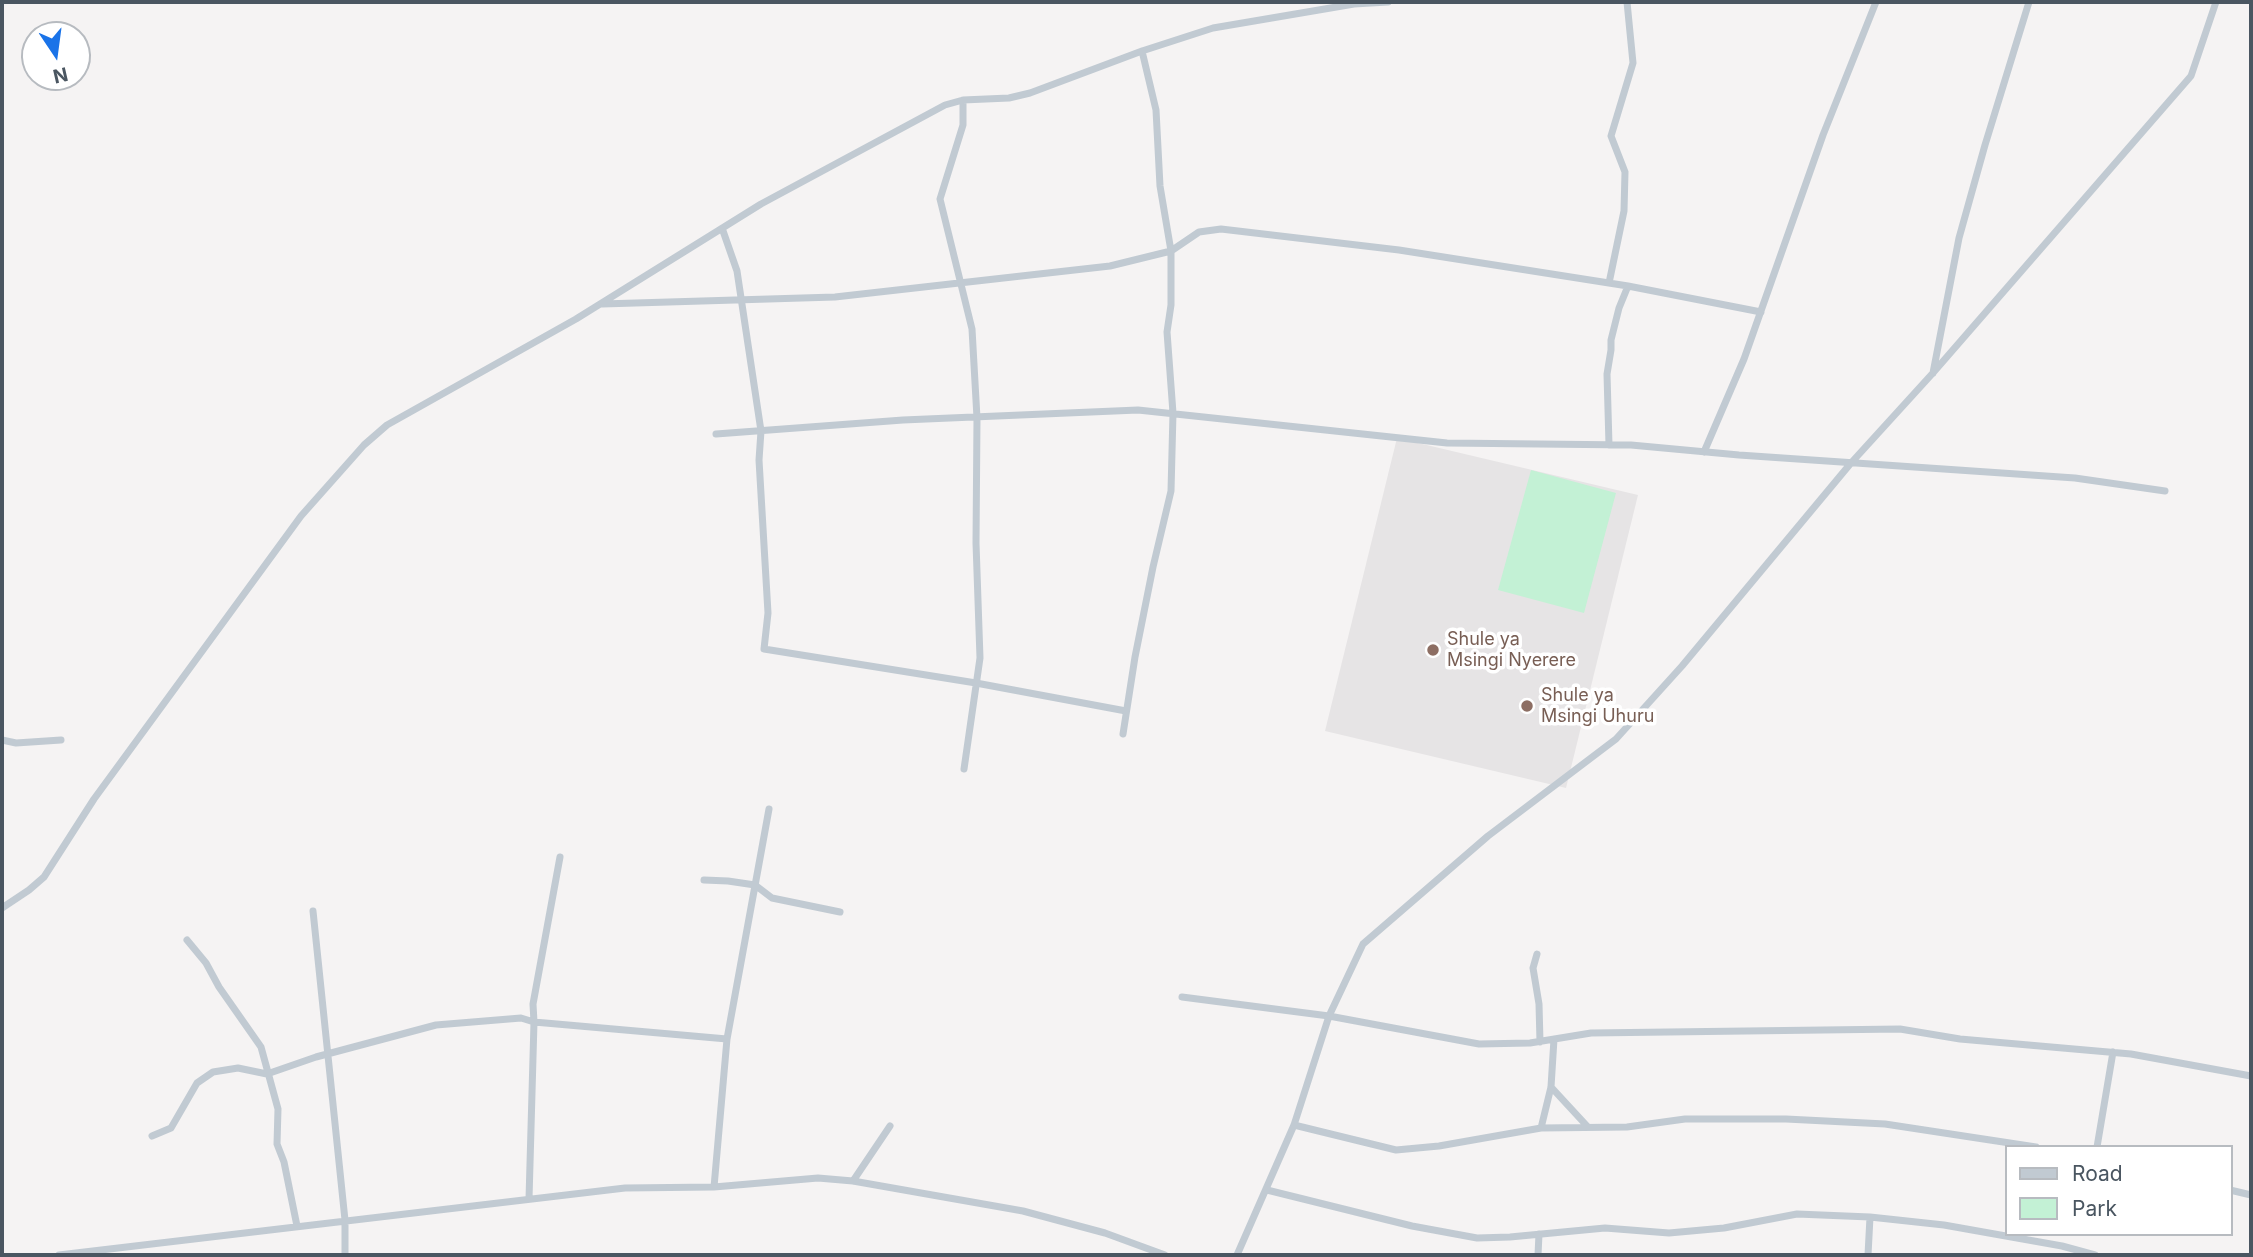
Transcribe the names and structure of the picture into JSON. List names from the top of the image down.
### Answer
{
  "places": ["Shule ya Msingi Nyerere", "Shule ya Msingi Uhuru"],
  "legend": ["Road", "Park"],
  "north": "bottom"
}
